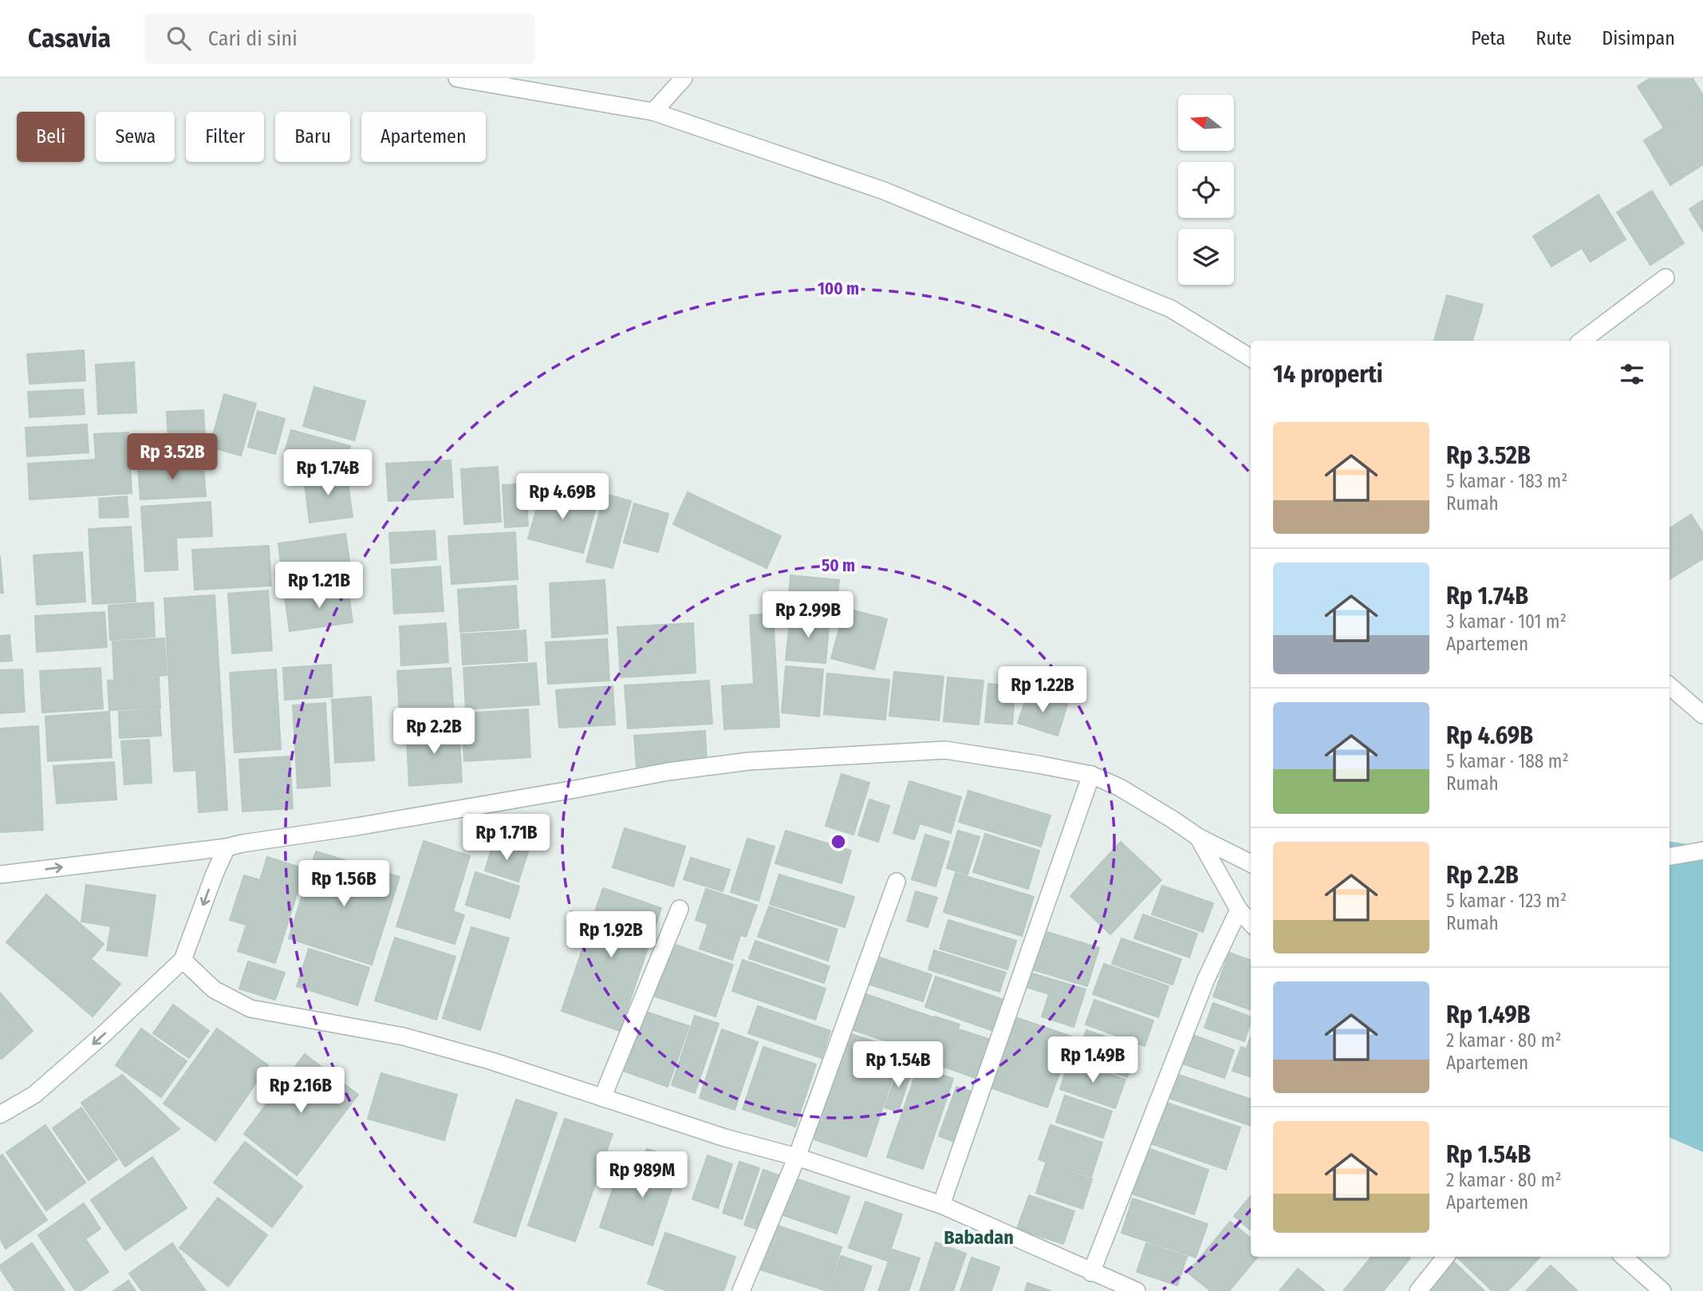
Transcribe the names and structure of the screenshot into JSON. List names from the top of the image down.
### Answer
{
  "districts": ["Babadan"],
  "north": "left",
  "page": {
    "header": "Casavia",
    "search": "Cari di sini",
    "nav": ["Peta", "Rute", "Disimpan"],
    "chip": [
      "Beli",
      "Sewa",
      "Filter",
      "Baru",
      "Apartemen"
    ],
    "heading": "14 properti",
    "list": [
      {
        "name": "Rp 3.52B",
        "note": "5 kamar · 183 m² · Rumah"
      },
      {
        "name": "Rp 1.74B",
        "note": "3 kamar · 101 m² · Apartemen"
      },
      {
        "name": "Rp 4.69B",
        "note": "5 kamar · 188 m² · Rumah"
      },
      {
        "name": "Rp 2.2B",
        "note": "5 kamar · 123 m² · Rumah"
      },
      {
        "name": "Rp 1.49B",
        "note": "2 kamar · 80 m² · Apartemen"
      },
      {
        "name": "Rp 1.54B",
        "note": "2 kamar · 80 m² · Apartemen"
      }
    ],
    "price": [
      "Rp 3.52B",
      "Rp 1.74B",
      "Rp 4.69B",
      "Rp 1.21B",
      "Rp 2.99B",
      "Rp 1.22B",
      "Rp 2.2B",
      "Rp 1.71B",
      "Rp 1.56B",
      "Rp 1.92B",
      "Rp 1.49B",
      "Rp 1.54B",
      "Rp 2.16B",
      "Rp 989M"
    ]
  },
  "rings": ["100 m", "50 m"]
}
